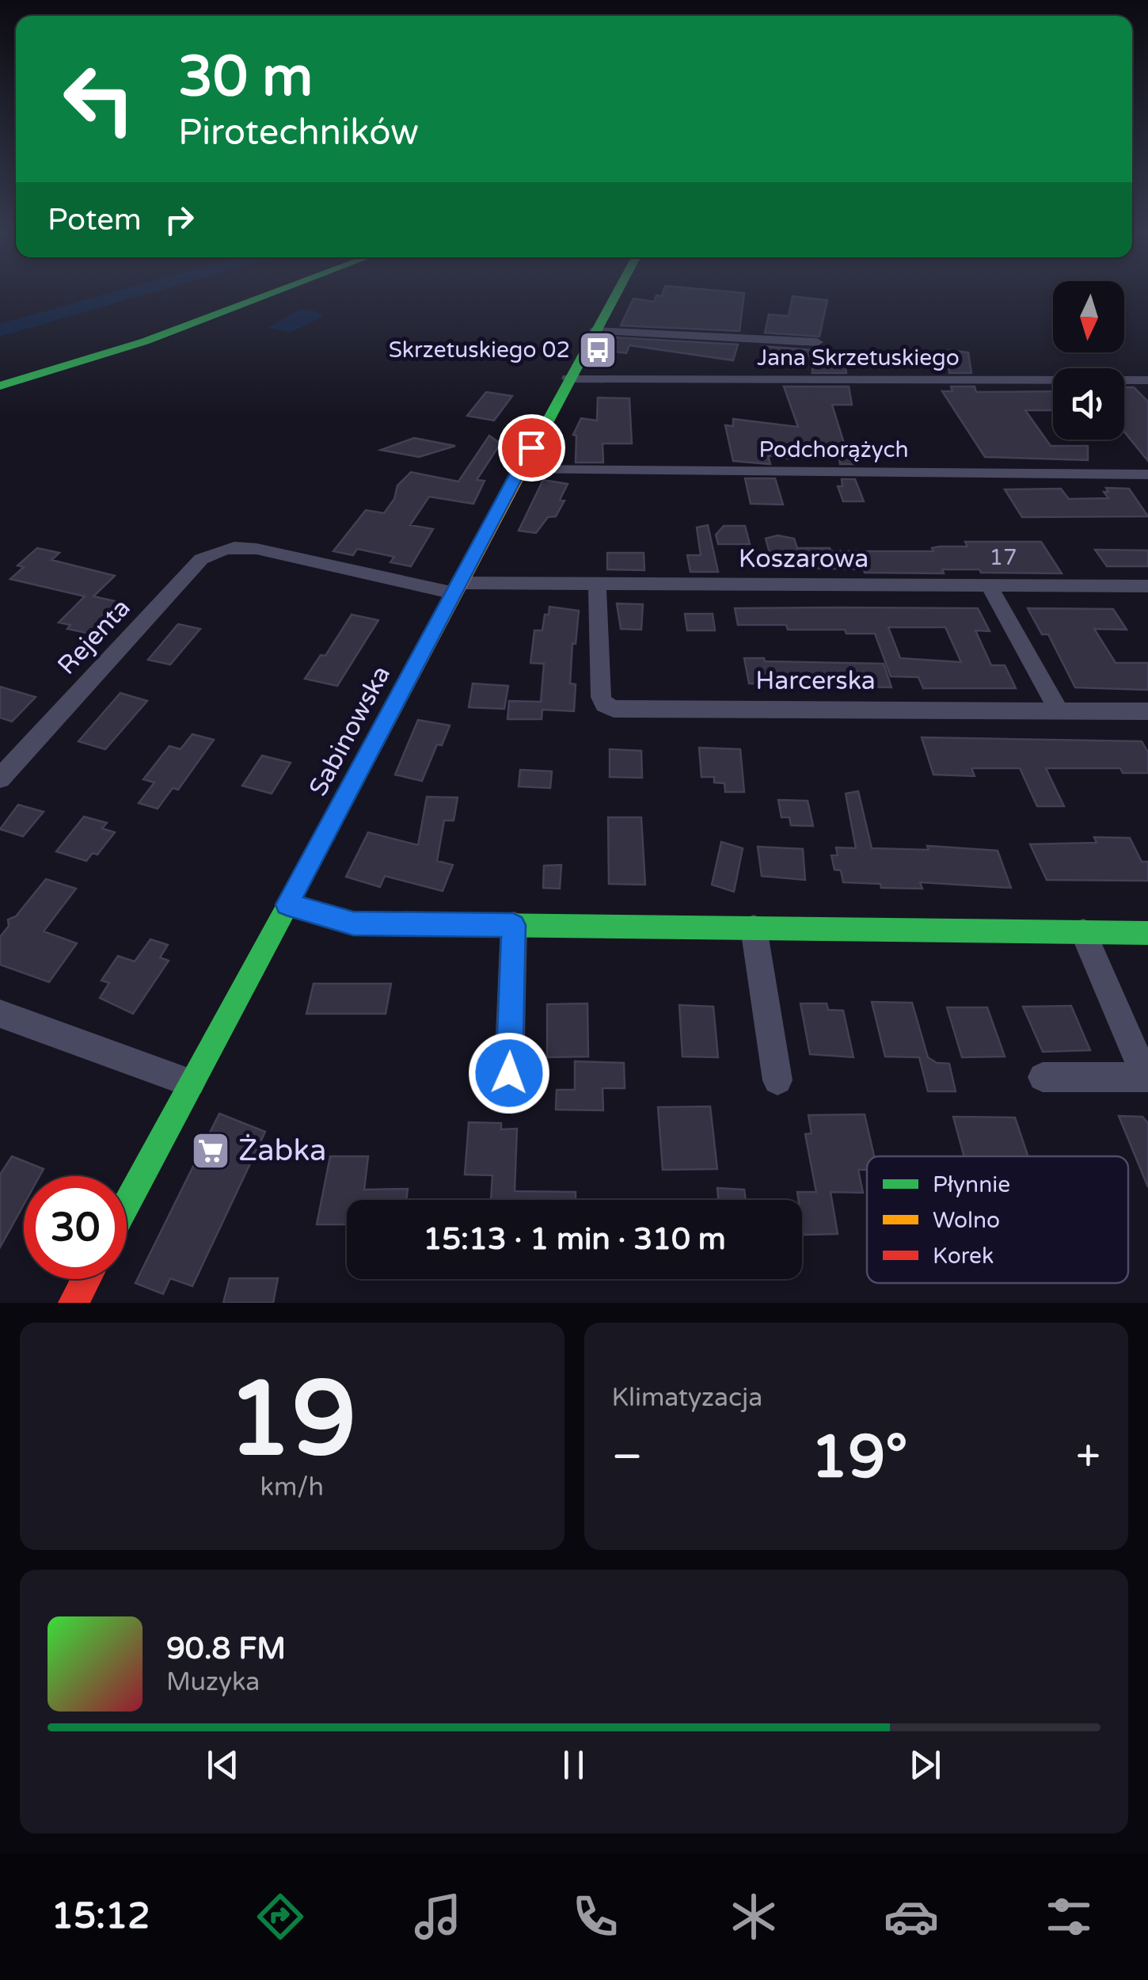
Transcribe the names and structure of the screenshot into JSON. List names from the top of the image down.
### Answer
{
  "streets": {
    "street": [
      "Jana Skrzetuskiego",
      "Podchorążych",
      "Koszarowa",
      "Rejenta",
      "Harcerska",
      "Sabinowska"
    ]
  },
  "crossings": [
    ["Jana Skrzetuskiego", "Sabinowska"],
    ["Podchorążych", "Sabinowska"],
    ["Koszarowa", "Rejenta"],
    ["Koszarowa", "Harcerska"],
    ["Koszarowa", "Sabinowska"]
  ],
  "places": {
    "bus stop": ["Skrzetuskiego 02"],
    "supermarket": ["Żabka"]
  },
  "house_numbers": ["17"],
  "legend": ["Płynnie", "Wolno", "Korek"],
  "north": "bottom",
  "page": {
    "turn": ["30 m", "Pirotechników"],
    "then": "Potem",
    "limit": "30",
    "trip": "15:13 · 1 min · 310 m",
    "tile": [
      ["19", "km/h"],
      "Klimatyzacja"
    ],
    "heat": ["−", "19°", "+"],
    "song": ["90.8 FM", "Muzyka"],
    "tabs": "15:12"
  }
}
